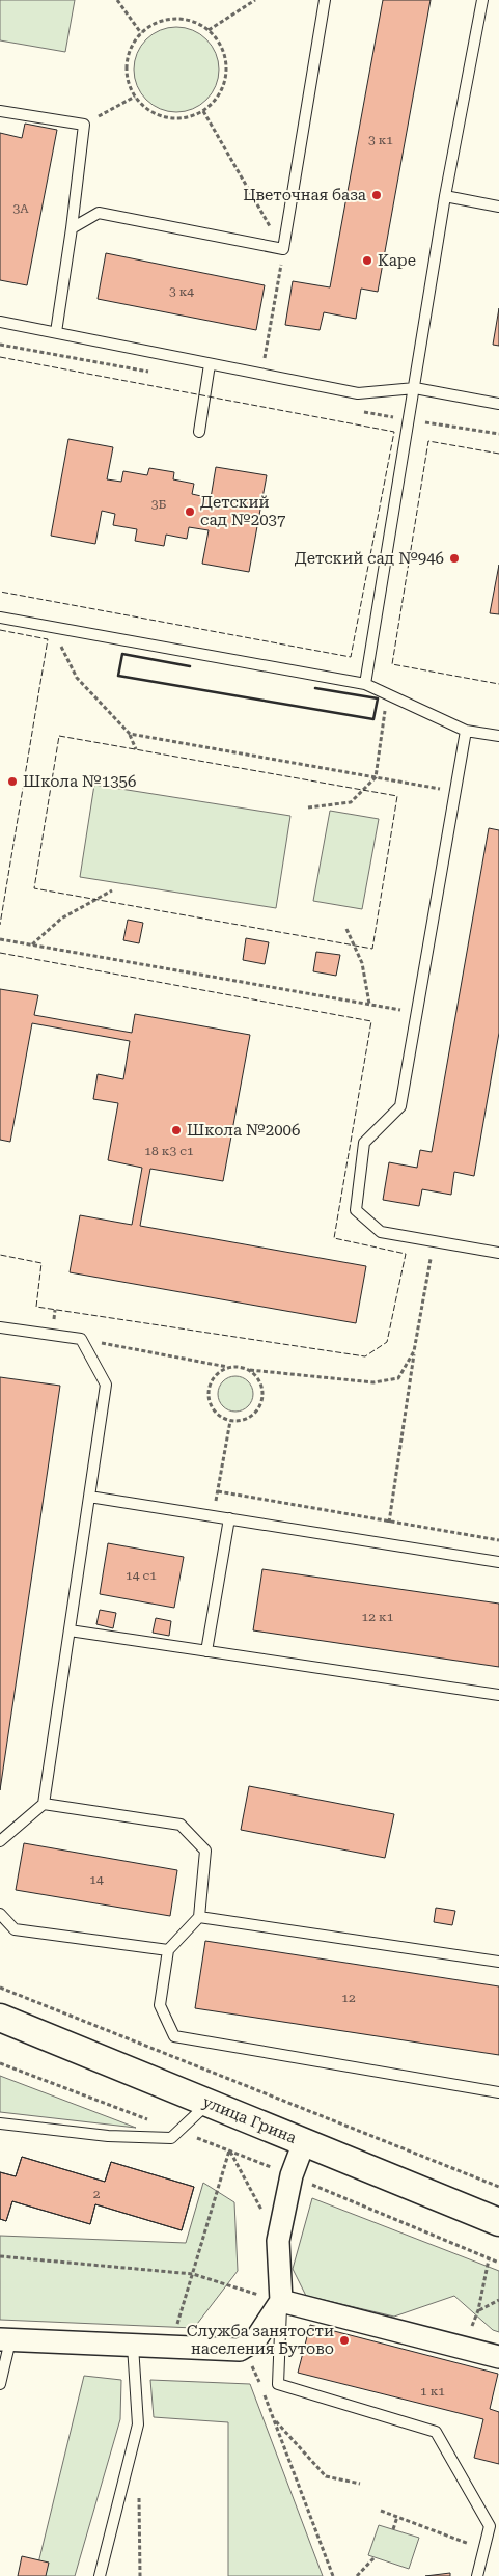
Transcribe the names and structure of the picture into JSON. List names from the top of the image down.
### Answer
{
  "streets": {
    "street": ["улица Грина"]
  },
  "places": [
    "Цветочная база",
    "Каре",
    "Детский сад №2037",
    "Детский сад №946",
    "Школа №1356",
    "Школа №2006",
    "Служба занятости населения Бутово"
  ],
  "house_numbers": [
    "3 к1",
    "3А",
    "3 к4",
    "3Б",
    "18 к3 с1",
    "14 с1",
    "12 к1",
    "14",
    "12",
    "2",
    "1 к1"
  ]
}
